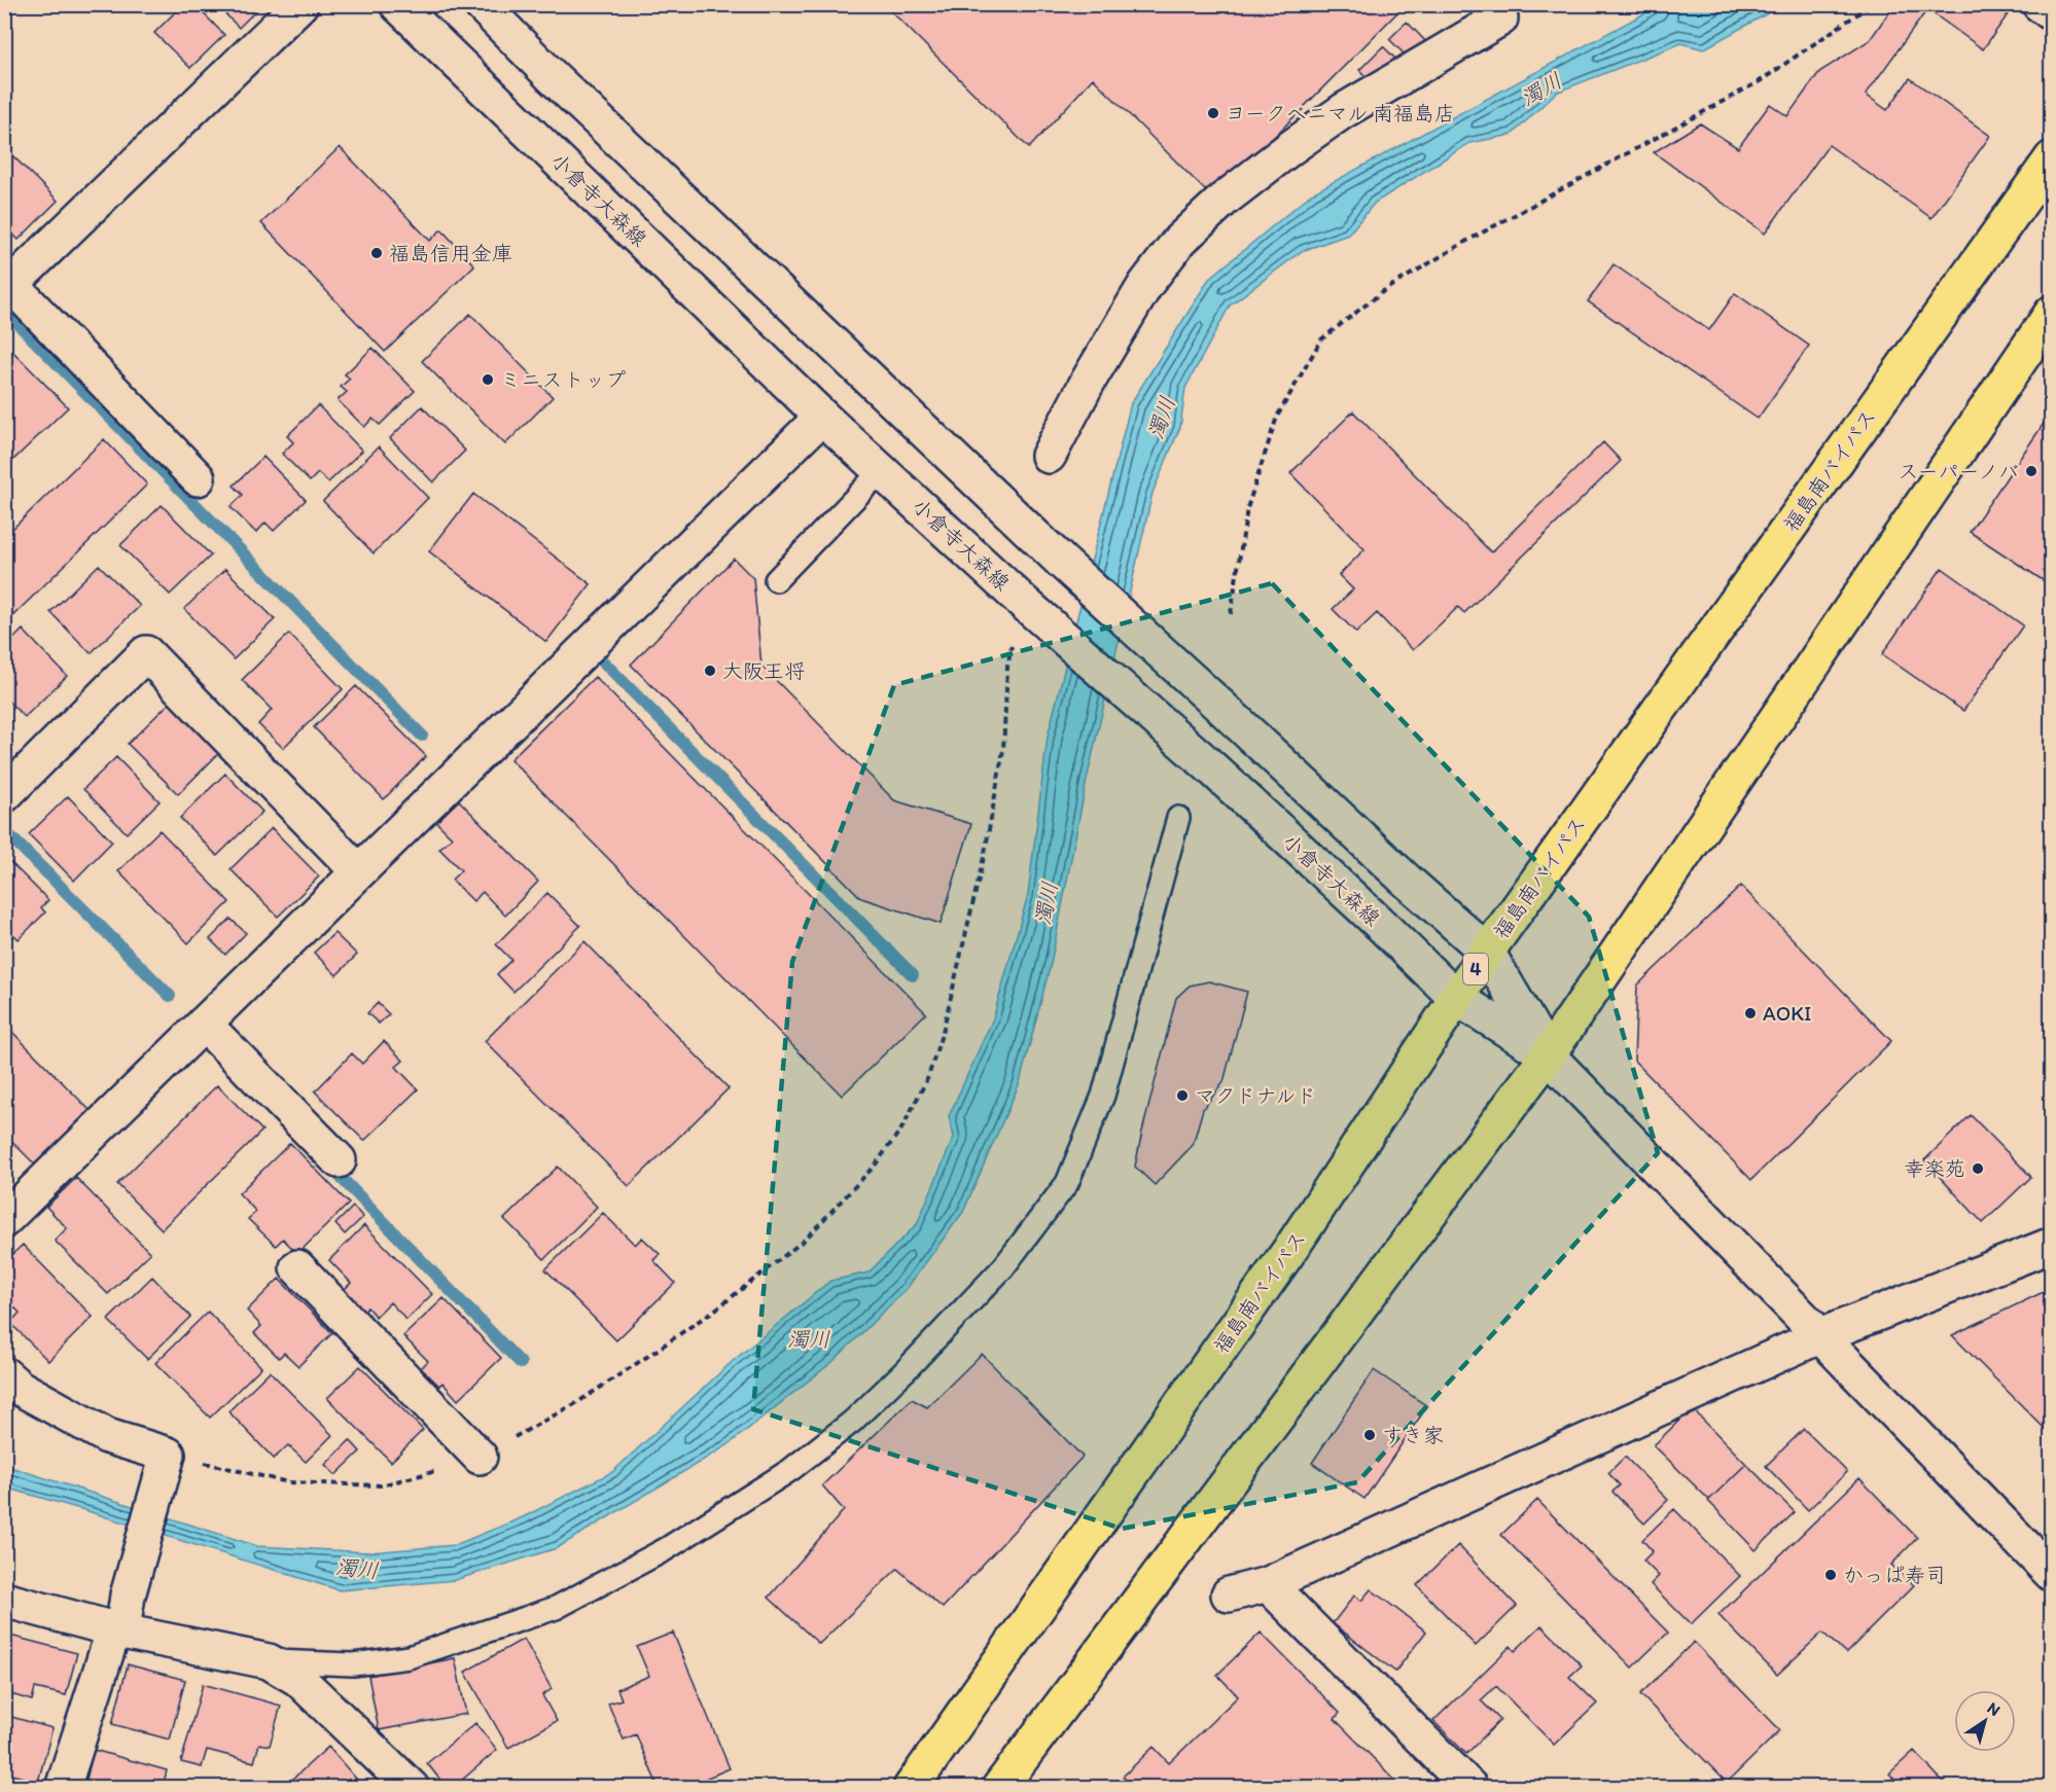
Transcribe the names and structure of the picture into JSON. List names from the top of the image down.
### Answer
{
  "streets": {
    "highway": ["福島南バイパス", "4"],
    "street": ["小倉寺大森線"]
  },
  "crossings": [
    ["小倉寺大森線", "福島南バイパス"]
  ],
  "water": ["濁川"],
  "places": [
    "ヨークベニマル 南福島店",
    "福島信用金庫",
    "ミニストップ",
    "スーパーノバ",
    "大阪王将",
    "AOKI",
    "マクドナルド",
    "幸楽苑",
    "すき家",
    "かっぱ寿司"
  ],
  "north": "top right"
}
